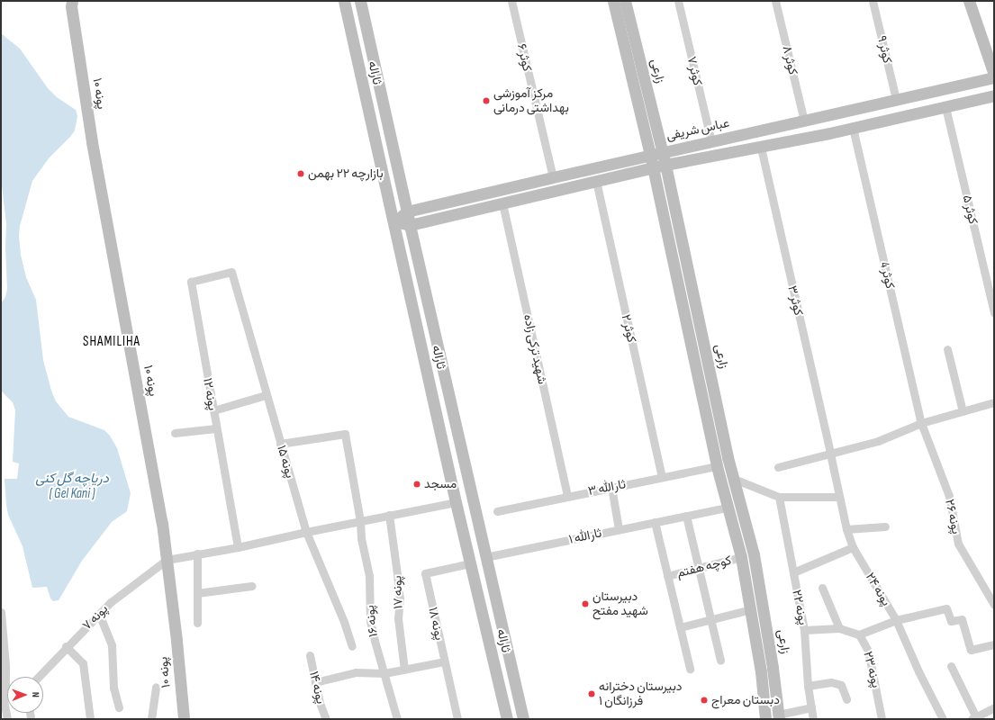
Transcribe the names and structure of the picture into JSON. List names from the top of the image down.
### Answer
{
  "streets": {
    "main road": [
      "زارعی",
      "ثاراله",
      "پونه ۱۰",
      "عباس شریفی"
    ],
    "street": [
      "کوثر ۹",
      "کوثر ۶",
      "کوثر ۸",
      "کوثر ۷",
      "کوثر ۵",
      "کوثر 4",
      "کوثر ۳",
      "کوثر ۲",
      "شهید ترکی زاده",
      "پونه ۱۲",
      "پونه ۱۵",
      "ثارالله ۳",
      "پونه ۲۶",
      "ثارالله ۱",
      "کوچه هفتم",
      "پونه ۲۴",
      "پونه ۱۷",
      "پونه ۲۲",
      "پونه ۷",
      "پونه ۱۶",
      "پونه ۱۸",
      "پونه ۲۳",
      "پونه ۱۴"
    ]
  },
  "crossings": [
    ["کوثر ۹", "عباس شریفی"],
    ["کوثر ۶", "عباس شریفی"],
    ["کوثر ۸", "عباس شریفی"],
    ["زارعی", "عباس شریفی"],
    ["کوثر ۷", "عباس شریفی"],
    ["ثاراله", "عباس شریفی"],
    ["ثاراله", "ثارالله ۱"],
    ["ثاراله", "پونه ۱۸"],
    ["پونه ۱۰", "پونه ۷"],
    ["کوثر 4", "پونه ۲۶"],
    ["کوثر ۳", "پونه ۲۴"],
    ["کوثر ۲", "ثارالله ۳"],
    ["شهید ترکی زاده", "ثارالله ۳"],
    ["پونه ۱۲", "پونه ۱۵"],
    ["پونه ۱۵", "پونه ۱۶"],
    ["پونه ۲۲", "پونه ۲۳"]
  ],
  "districts": ["SHAMILIHA"],
  "water": ["دریاچه گل کنی ( Gel Kani )"],
  "places": [
    "مرکز آموزشی بهداشتی درمانی",
    "بازارچه ۲۲ بهمن",
    "مسجد",
    "دبیرستان شهید مفتح",
    "دبیرستان دخترانه فرزانگان ۱",
    "دبستان معراج"
  ],
  "north": "right"
}
